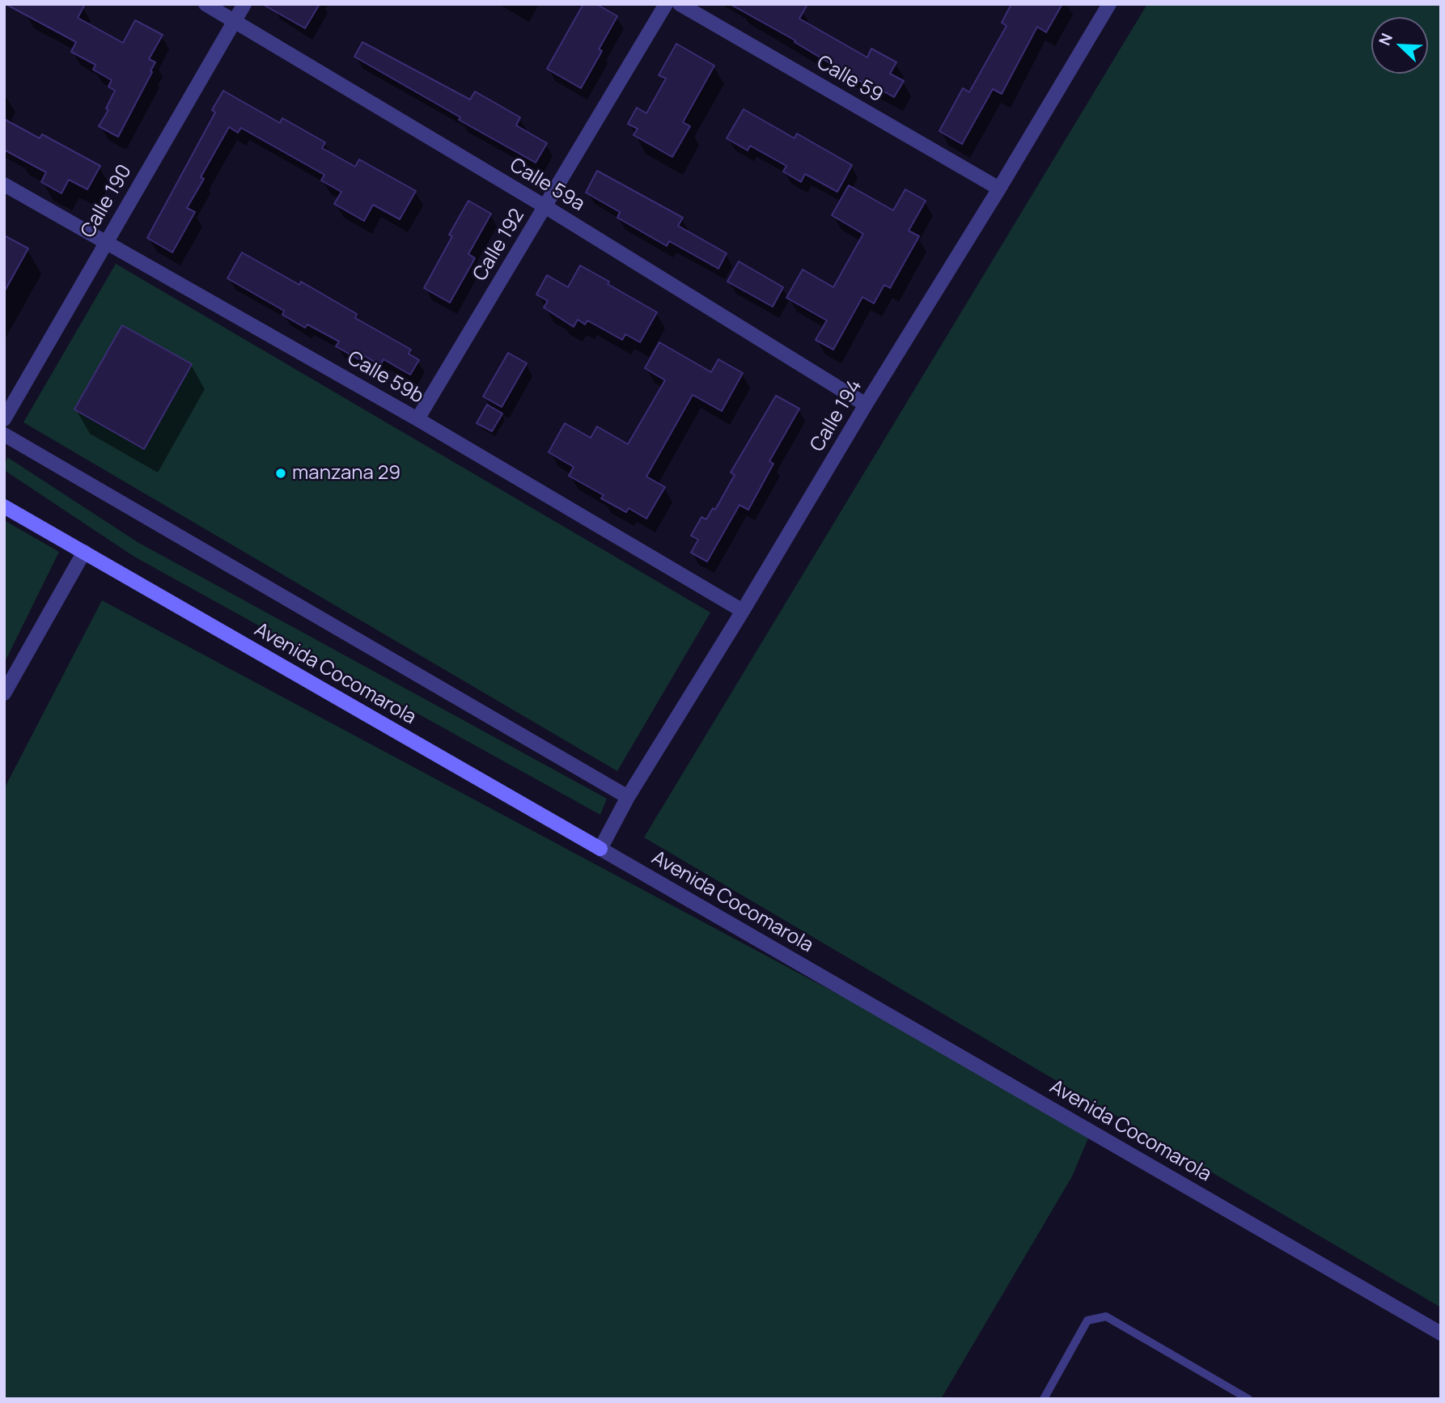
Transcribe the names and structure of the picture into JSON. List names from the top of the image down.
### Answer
{
  "streets": {
    "main road": ["Avenida Cocomarola"],
    "street": [
      "Calle 59",
      "Calle 59a",
      "Calle 190",
      "Calle 192",
      "Calle 59b",
      "Calle 194"
    ]
  },
  "crossings": [
    ["Calle 59", "Calle 194"],
    ["Calle 59a", "Calle 190"],
    ["Calle 59a", "Calle 192"],
    ["Calle 59a", "Calle 194"],
    ["Calle 190", "Calle 59b"],
    ["Calle 192", "Calle 59b"],
    ["Calle 59b", "Calle 194"],
    ["Calle 194", "Avenida Cocomarola"]
  ],
  "places": ["manzana 29"],
  "north": "top left"
}
